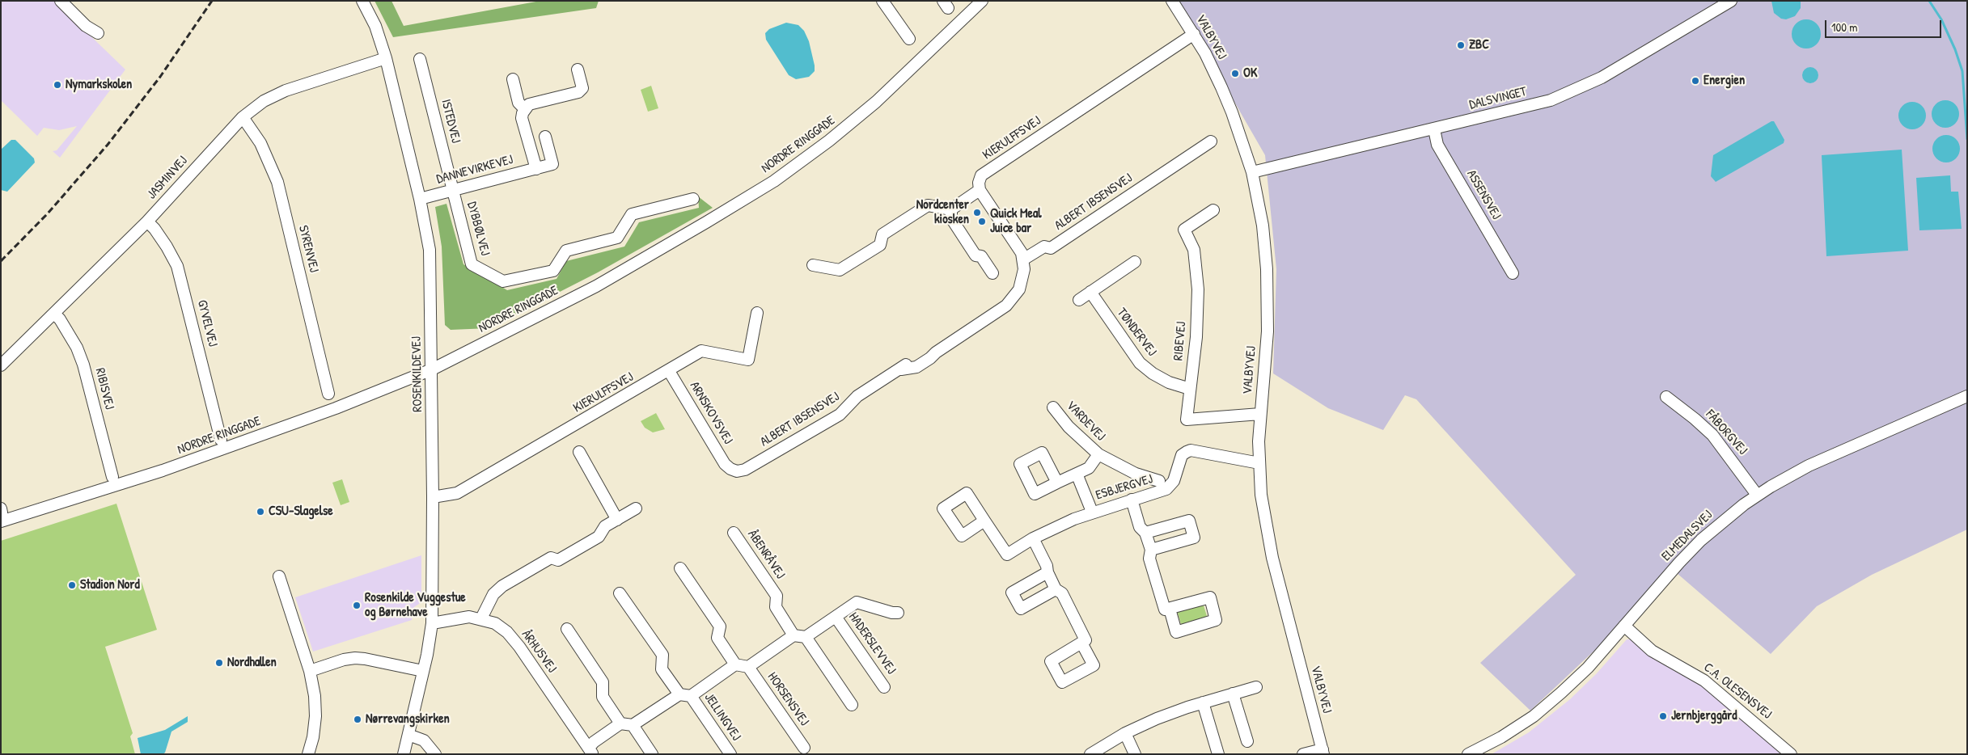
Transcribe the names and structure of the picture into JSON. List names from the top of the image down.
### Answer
{
  "streets": {
    "street": [
      "VALBYVEJ",
      "DALSVINGET",
      "ISTEDVEJ",
      "KIERULFFSVEJ",
      "NORDRE RINGGADE",
      "DANNEVIRKEVEJ",
      "JASMINVEJ",
      "ASSENSVEJ",
      "ALBERT IBSENSVEJ",
      "DYBBØLVEJ",
      "SYRENVEJ",
      "GYVELVEJ",
      "TØNDERVEJ",
      "RIBEVEJ",
      "ROSENKILDEVEJ",
      "RIBISVEJ",
      "ARNSKOVSVEJ",
      "VARDEVEJ",
      "FÅBORGVEJ",
      "ESBJERGVEJ",
      "ELMEDALSVEJ",
      "ÅBENRÅVEJ",
      "HADERSLEVVEJ",
      "ÅRHUSVEJ",
      "C.A. OLESENSVEJ",
      "HORSENSVEJ",
      "JELLINGVEJ"
    ]
  },
  "crossings": [
    ["VALBYVEJ", "DALSVINGET"],
    ["VALBYVEJ", "KIERULFFSVEJ"],
    ["VALBYVEJ", "RIBEVEJ"],
    ["VALBYVEJ", "ESBJERGVEJ"],
    ["DALSVINGET", "ASSENSVEJ"],
    ["ISTEDVEJ", "DANNEVIRKEVEJ"],
    ["ISTEDVEJ", "DYBBØLVEJ"],
    ["KIERULFFSVEJ", "ROSENKILDEVEJ"],
    ["KIERULFFSVEJ", "ARNSKOVSVEJ"],
    ["NORDRE RINGGADE", "ROSENKILDEVEJ"],
    ["DANNEVIRKEVEJ", "DYBBØLVEJ"],
    ["DANNEVIRKEVEJ", "ROSENKILDEVEJ"],
    ["JASMINVEJ", "SYRENVEJ"],
    ["JASMINVEJ", "GYVELVEJ"],
    ["JASMINVEJ", "ROSENKILDEVEJ"],
    ["JASMINVEJ", "RIBISVEJ"],
    ["ALBERT IBSENSVEJ", "ARNSKOVSVEJ"],
    ["TØNDERVEJ", "RIBEVEJ"],
    ["ROSENKILDEVEJ", "ÅRHUSVEJ"],
    ["FÅBORGVEJ", "ELMEDALSVEJ"],
    ["ELMEDALSVEJ", "C.A. OLESENSVEJ"]
  ],
  "places": [
    "ZBC",
    "OK",
    "Energien",
    "Nymarkskolen",
    "Nordcenter kiosken",
    "Quick Meal Juice bar",
    "CSU-Slagelse",
    "Stadion Nord",
    "Rosenkilde Vuggestue og Børnehave",
    "Nordhallen",
    "Jernbjerggård",
    "Nørrevangskirken"
  ],
  "scale_bar": "100 m"
}
